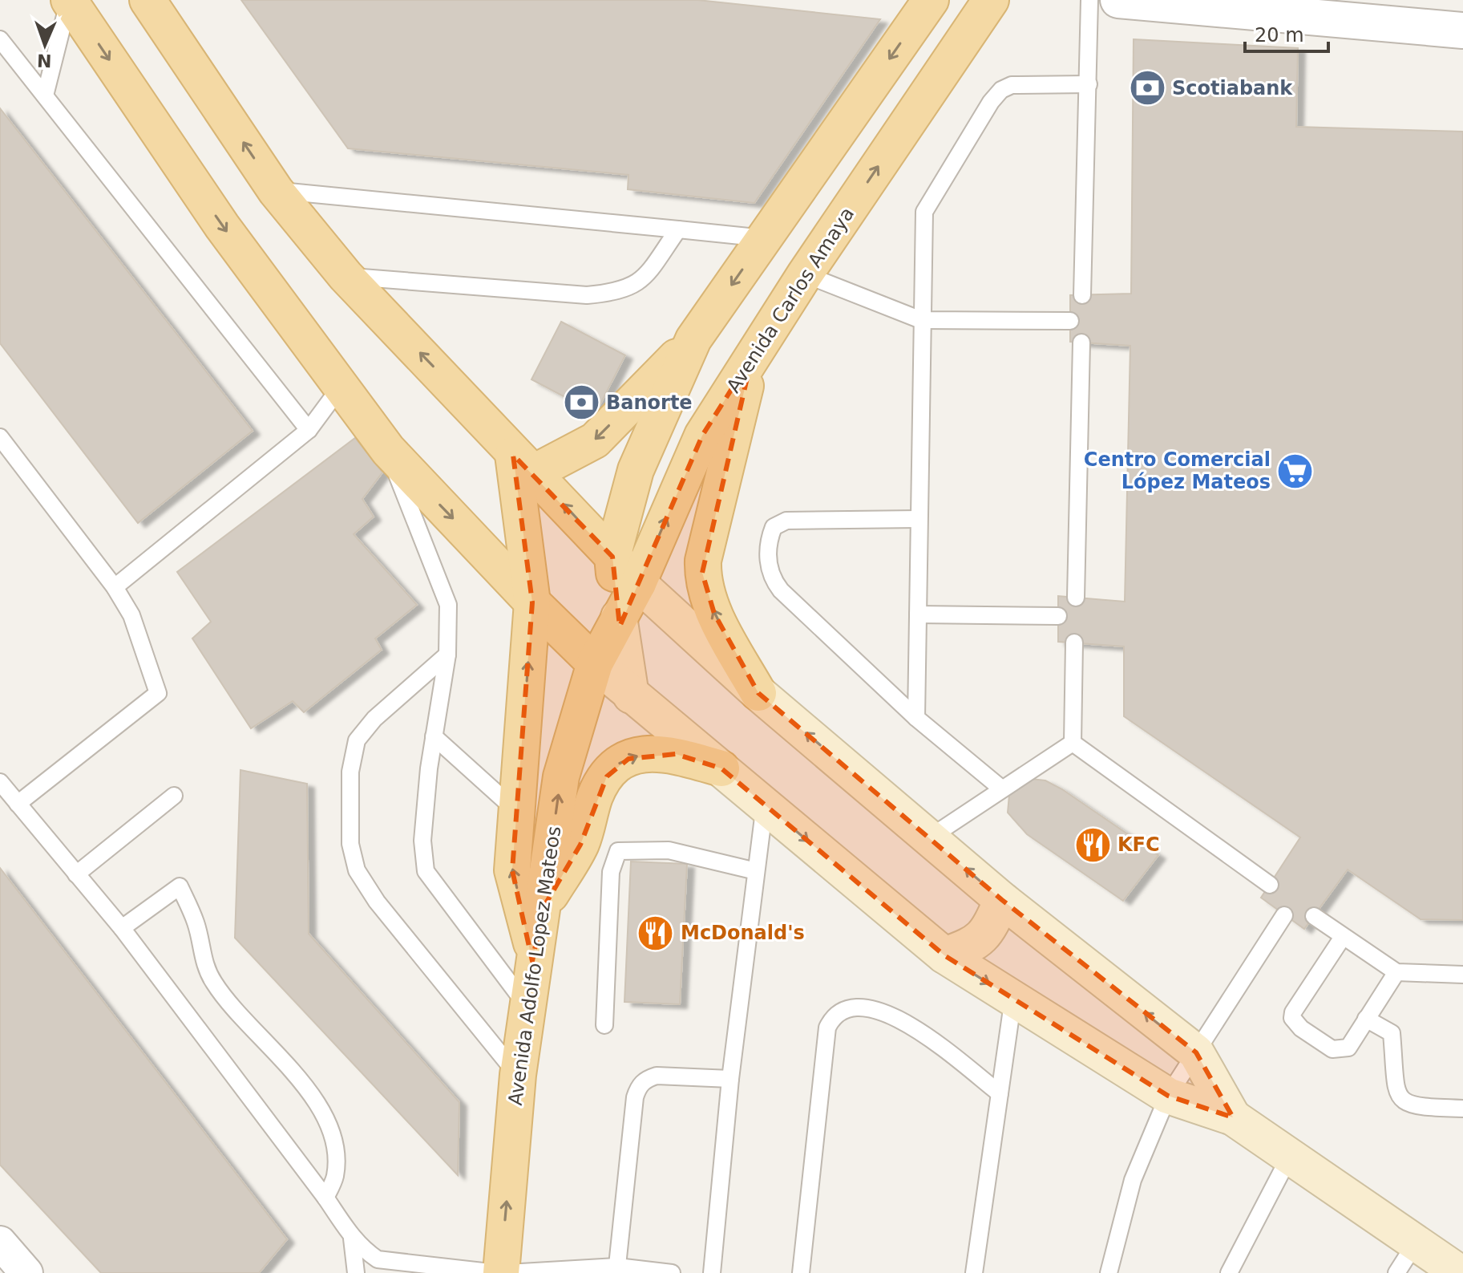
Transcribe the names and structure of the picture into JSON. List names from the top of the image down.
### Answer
{
  "streets": {
    "main road": ["Avenida Carlos Amaya", "Avenida Adolfo Lopez Mateos"]
  },
  "crossings": [
    ["Avenida Carlos Amaya", "Avenida Adolfo Lopez Mateos"]
  ],
  "places": {
    "bank": ["Scotiabank", "Banorte"],
    "supermarket": ["Centro Comercial López Mateos"],
    "restaurant": ["KFC", "McDonald's"]
  },
  "scale_bar": "20 m",
  "north": "bottom"
}
